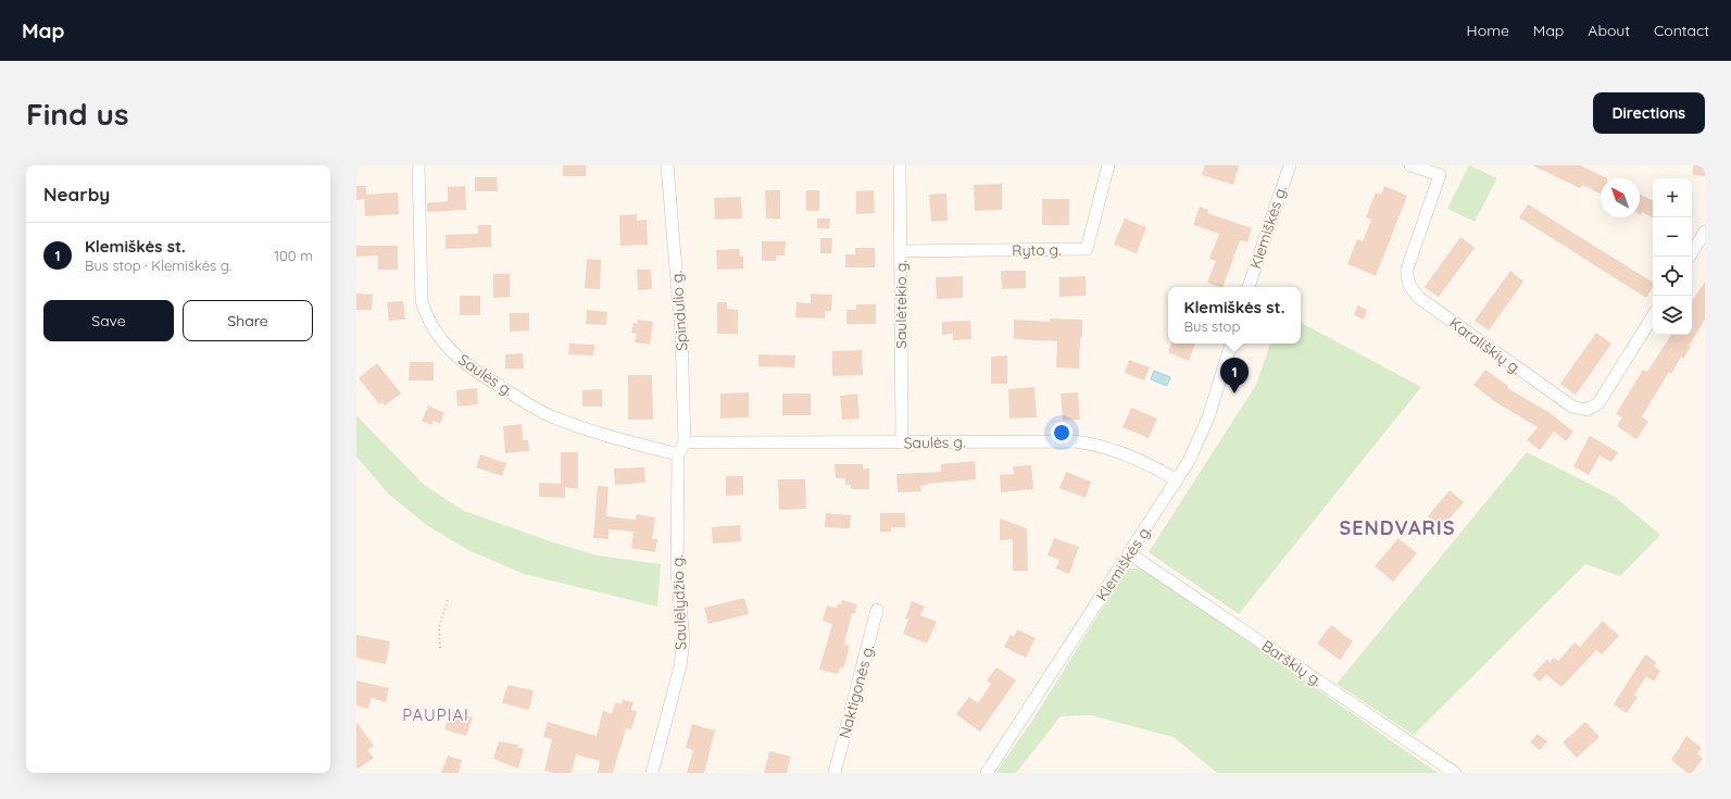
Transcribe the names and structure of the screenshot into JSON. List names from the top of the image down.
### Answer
{
  "streets": {
    "street": [
      "Klemiškės g.",
      "Ryto g.",
      "Saulėtekio g.",
      "Spindulio g.",
      "Karališkių g.",
      "Saulės g.",
      "Saulėlydžio g.",
      "Barškių g.",
      "Naktigonės g."
    ]
  },
  "crossings": [
    ["Klemiškės g.", "Saulės g."],
    ["Klemiškės g.", "Barškių g."],
    ["Ryto g.", "Saulėtekio g."],
    ["Saulėtekio g.", "Saulės g."],
    ["Spindulio g.", "Saulės g."],
    ["Saulės g.", "Saulėlydžio g."]
  ],
  "districts": ["SENDVARIS", "PAUPIAI"],
  "north": "top left",
  "page": {
    "header": "Map",
    "nav": [
      "Home",
      "Map",
      "About",
      "Contact"
    ],
    "buttons": [
      "Directions",
      ["Save", "Share"]
    ],
    "title": "Find us",
    "heading": "Nearby",
    "map_buttons": ["+", "−"],
    "list": [
      {
        "mark": "1",
        "name": "Klemiškės st.",
        "note": "Bus stop · Klemiškės g.",
        "value": "100 m"
      }
    ],
    "popup": ["Klemiškės st.", "Bus stop"],
    "pins": "1"
  }
}
